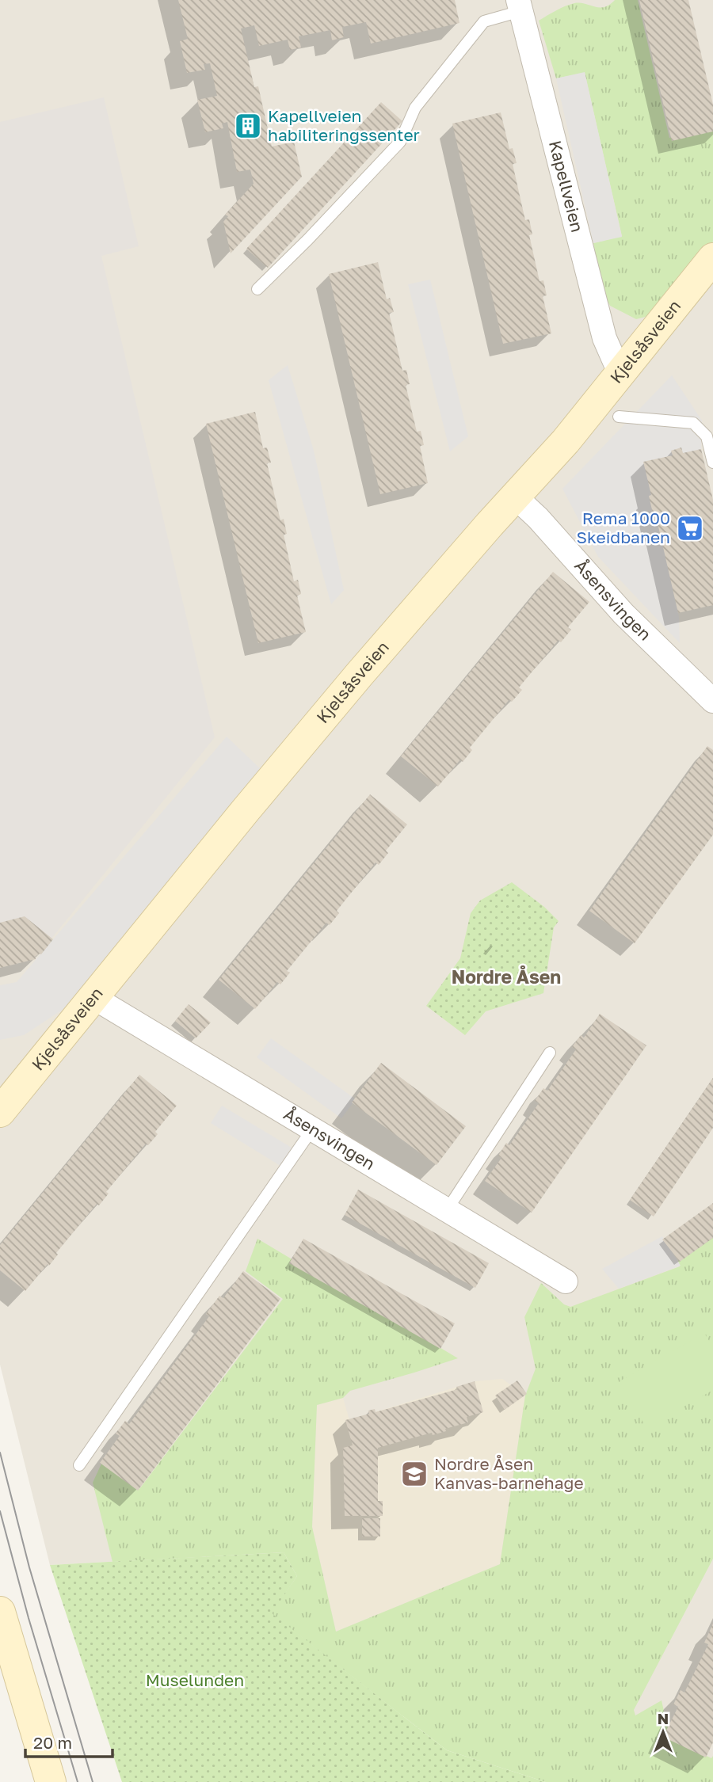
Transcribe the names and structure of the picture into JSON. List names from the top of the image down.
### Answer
{
  "streets": {
    "street": ["Kapellveien", "Kjelsåsveien", "Åsensvingen"]
  },
  "crossings": [
    ["Kapellveien", "Kjelsåsveien"],
    ["Kjelsåsveien", "Åsensvingen"]
  ],
  "districts": ["Nordre Åsen"],
  "parks": ["Muselunden"],
  "places": {
    "building": ["Kapellveien habiliteringssenter"],
    "supermarket": ["Rema 1000 Skeidbanen"],
    "school or university": ["Nordre Åsen Kanvas-barnehage"]
  },
  "scale_bar": "20 m",
  "north": "top"
}
